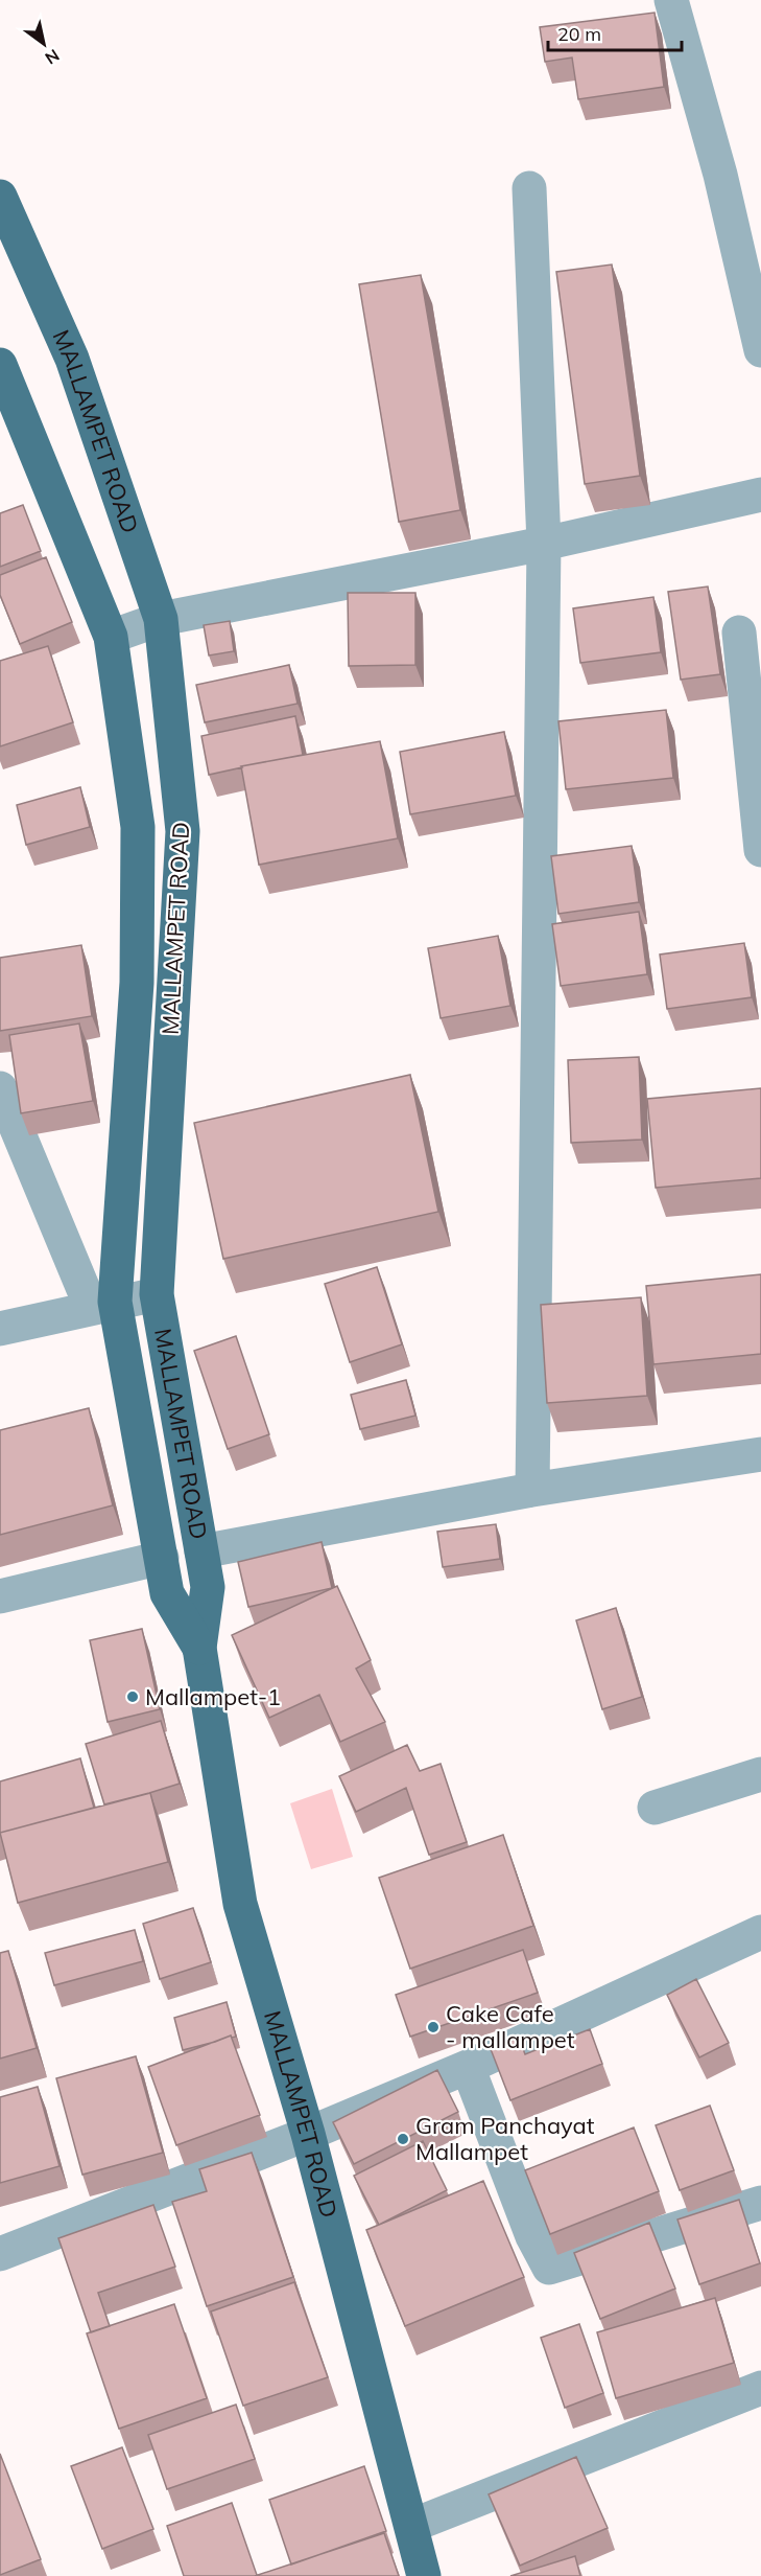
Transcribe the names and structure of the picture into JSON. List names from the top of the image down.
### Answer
{
  "streets": {
    "main road": ["MALLAMPET ROAD"]
  },
  "places": ["Mallampet-1", "Cake Cafe - mallampet", "Gram Panchayat Mallampet"],
  "scale_bar": "20 m",
  "north": "bottom right"
}
